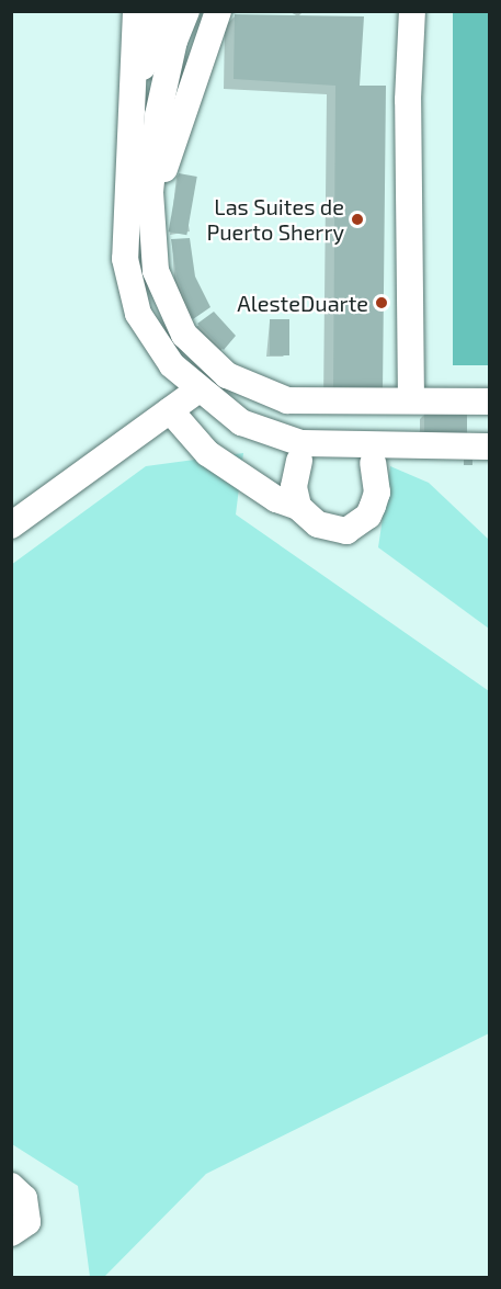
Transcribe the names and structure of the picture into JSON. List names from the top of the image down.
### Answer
{
  "places": ["Las Suites de Puerto Sherry", "AlesteDuarte"]
}
